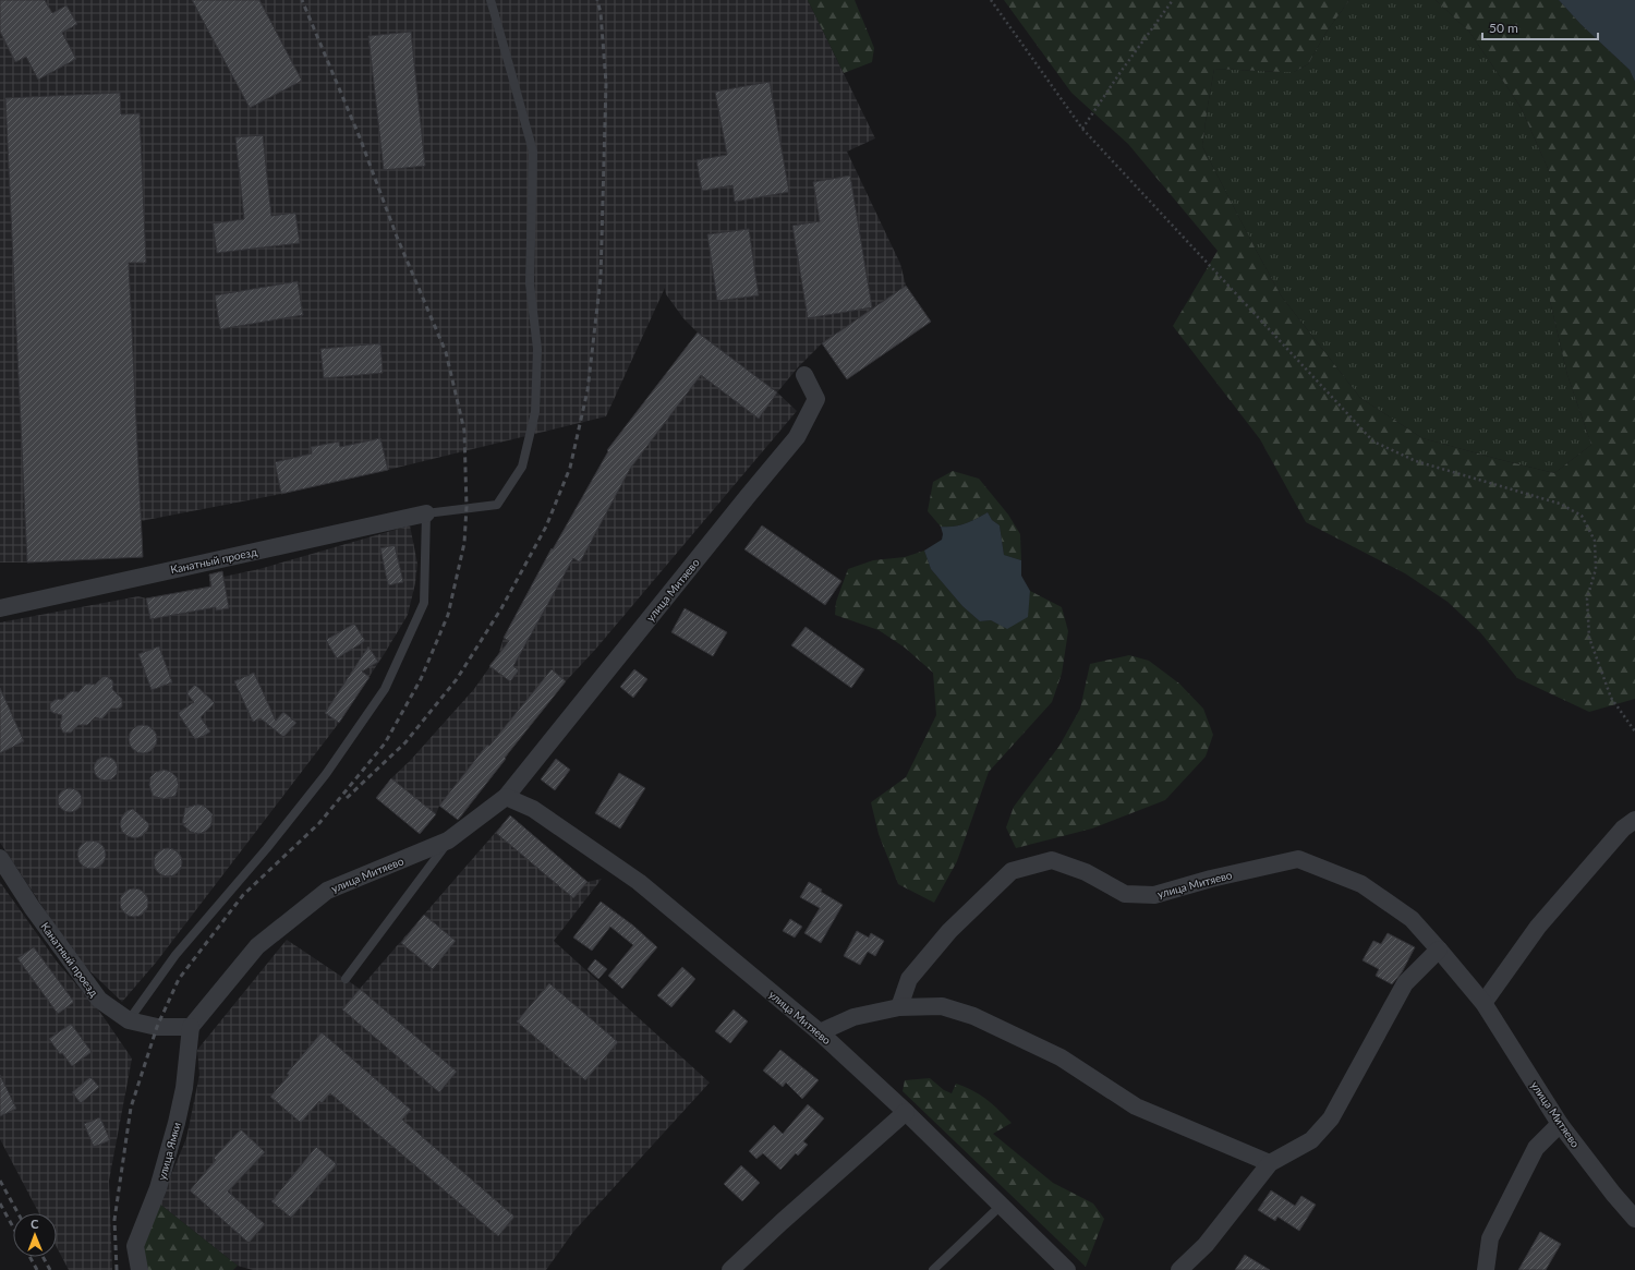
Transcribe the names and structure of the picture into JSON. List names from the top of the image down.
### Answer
{
  "streets": {
    "street": ["Канатный проезд", "улица Митяево", "улица Ямки"]
  },
  "crossings": [
    ["Канатный проезд", "улица Митяево"],
    ["Канатный проезд", "улица Ямки"],
    ["улица Митяево", "улица Ямки"]
  ],
  "scale_bar": "50 m",
  "north": "top"
}
